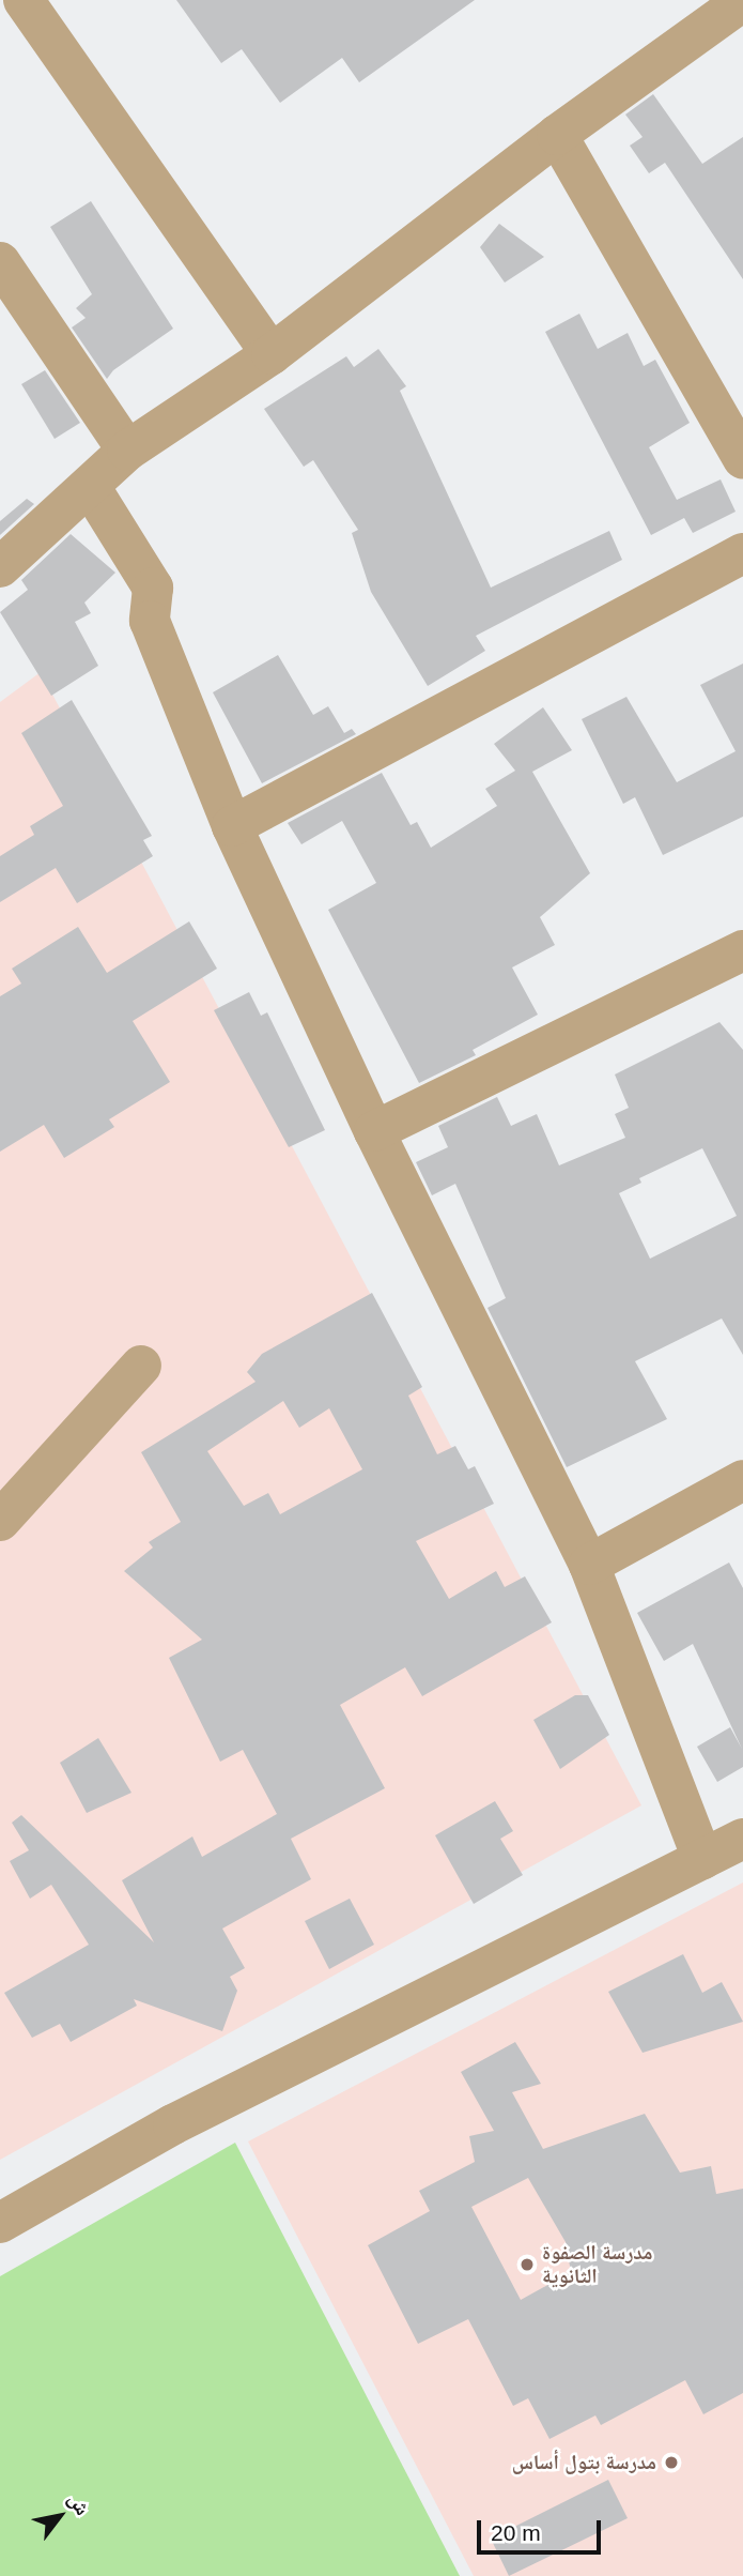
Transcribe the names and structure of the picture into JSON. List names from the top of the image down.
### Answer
{
  "places": ["مدرسة الصفوة الثانوية", "مدرسة بتول أساس"],
  "scale_bar": "20 m",
  "north": "top right"
}
